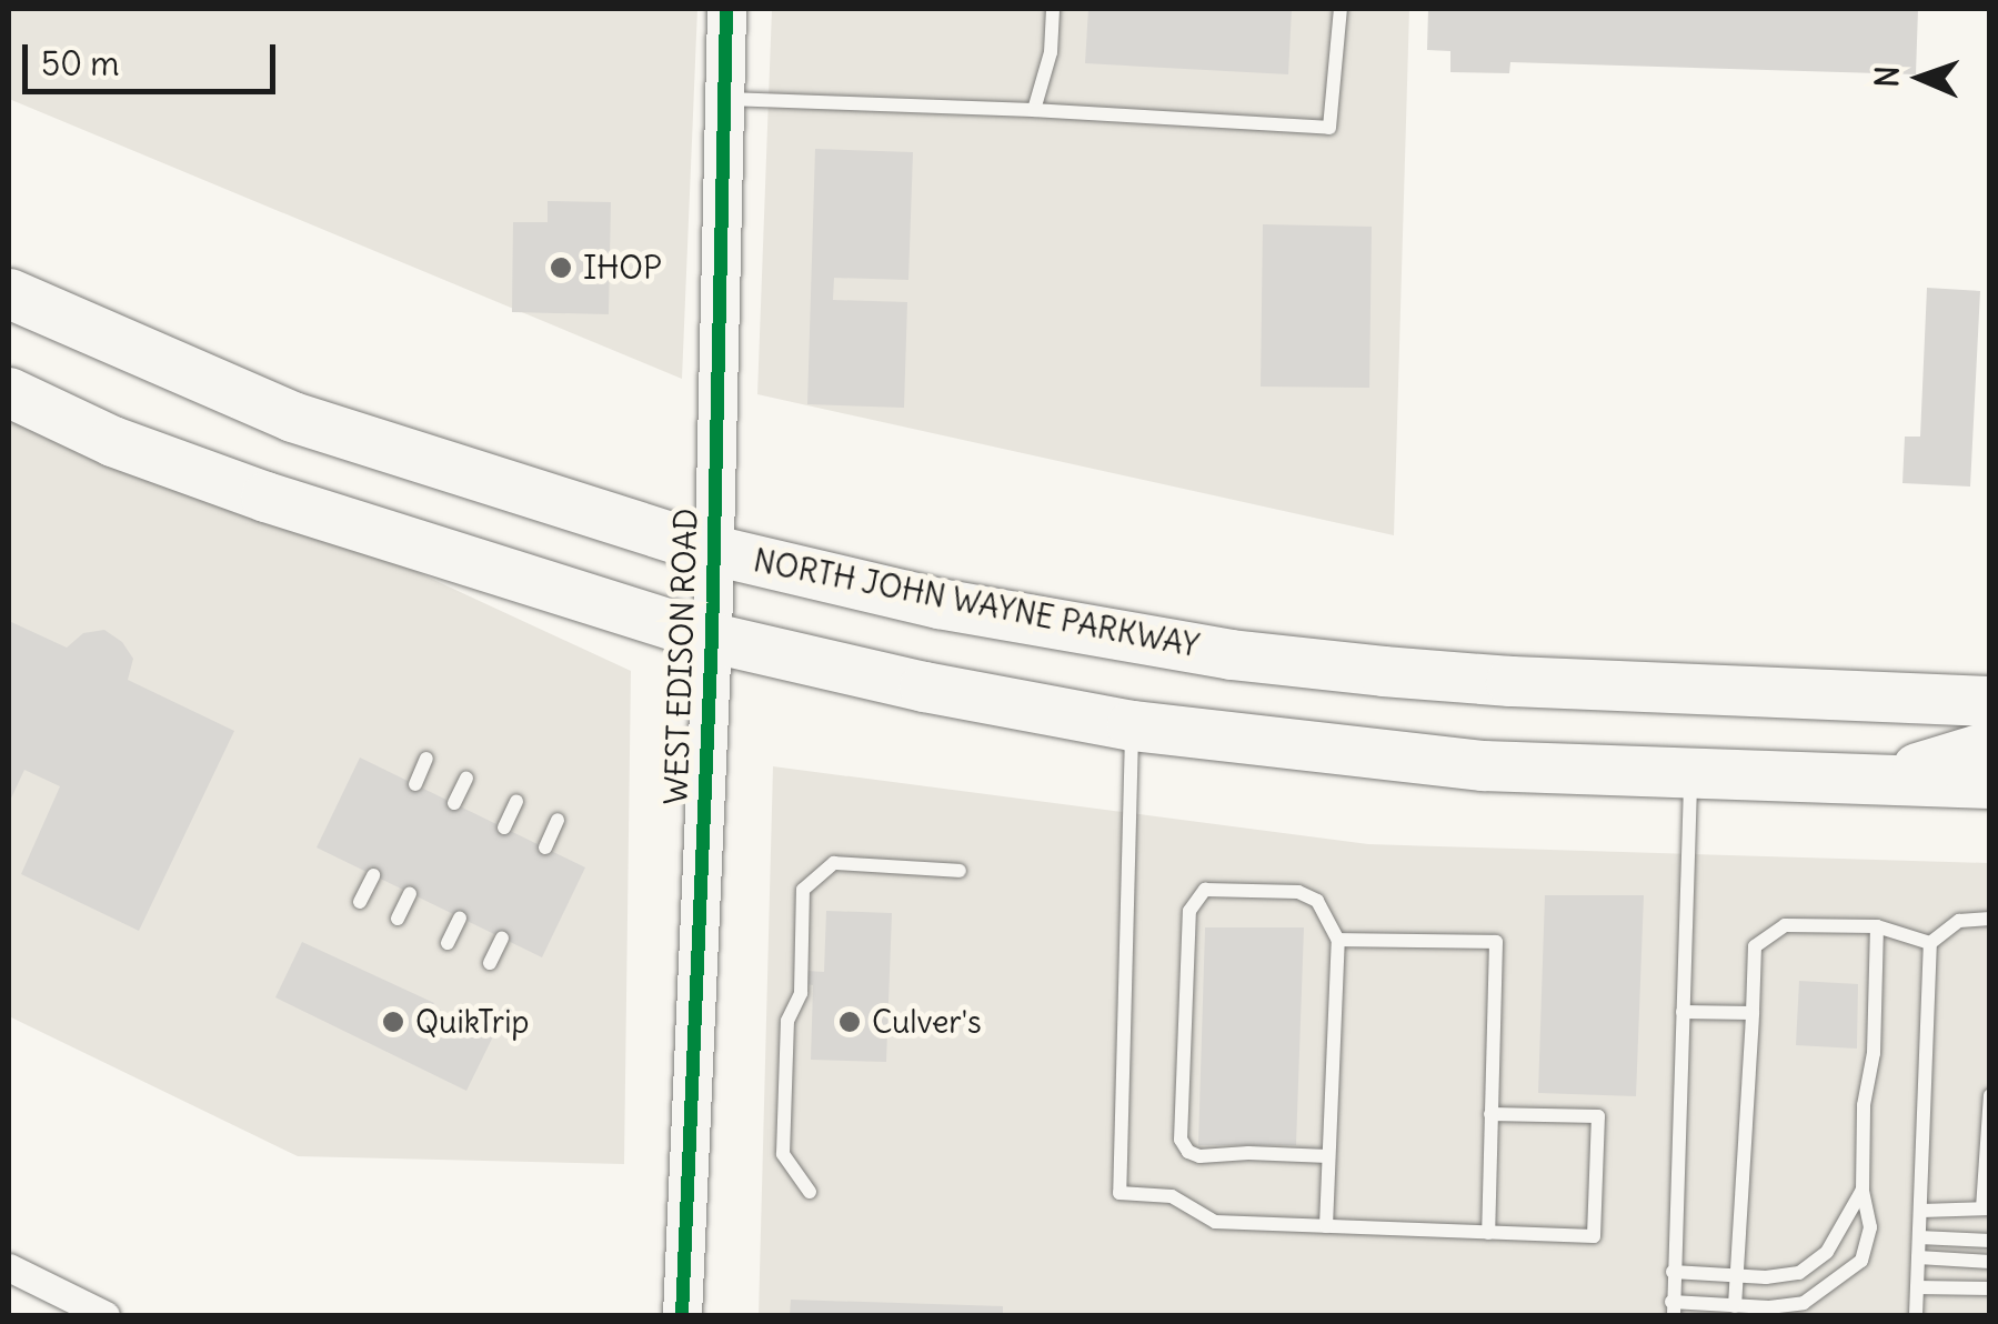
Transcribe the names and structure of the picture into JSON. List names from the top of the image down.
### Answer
{
  "streets": {
    "highway": ["NORTH JOHN WAYNE PARKWAY"],
    "street": ["WEST EDISON ROAD"]
  },
  "crossings": [
    ["NORTH JOHN WAYNE PARKWAY", "WEST EDISON ROAD"]
  ],
  "places": ["IHOP", "QuikTrip", "Culver's"],
  "scale_bar": "50 m",
  "north": "left"
}
